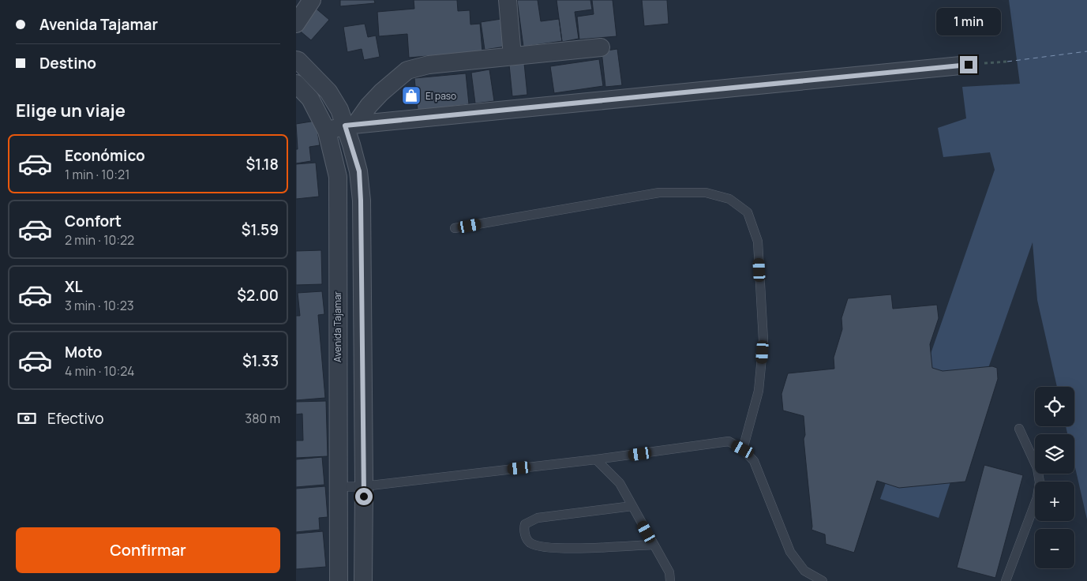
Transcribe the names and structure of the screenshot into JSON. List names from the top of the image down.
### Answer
{
  "streets": {
    "street": ["Avenida Tajamar"]
  },
  "places": {
    "shop": ["El paso"]
  },
  "page": {
    "banner": ["Avenida Tajamar", "Destino"],
    "bubble": "1 min",
    "heading": "Elige un viaje",
    "list": [
      {
        "name": "Económico",
        "note": "1 min · 10:21",
        "value": "$1.18"
      },
      {
        "name": "Confort",
        "note": "2 min · 10:22",
        "value": "$1.59"
      },
      {
        "name": "XL",
        "note": "3 min · 10:23",
        "value": "$2.00"
      },
      {
        "name": "Moto",
        "note": "4 min · 10:24",
        "value": "$1.33"
      }
    ],
    "map_buttons": ["+", "−"],
    "pay": ["Efectivo", "380 m"],
    "buttons": "Confirmar"
  }
}
